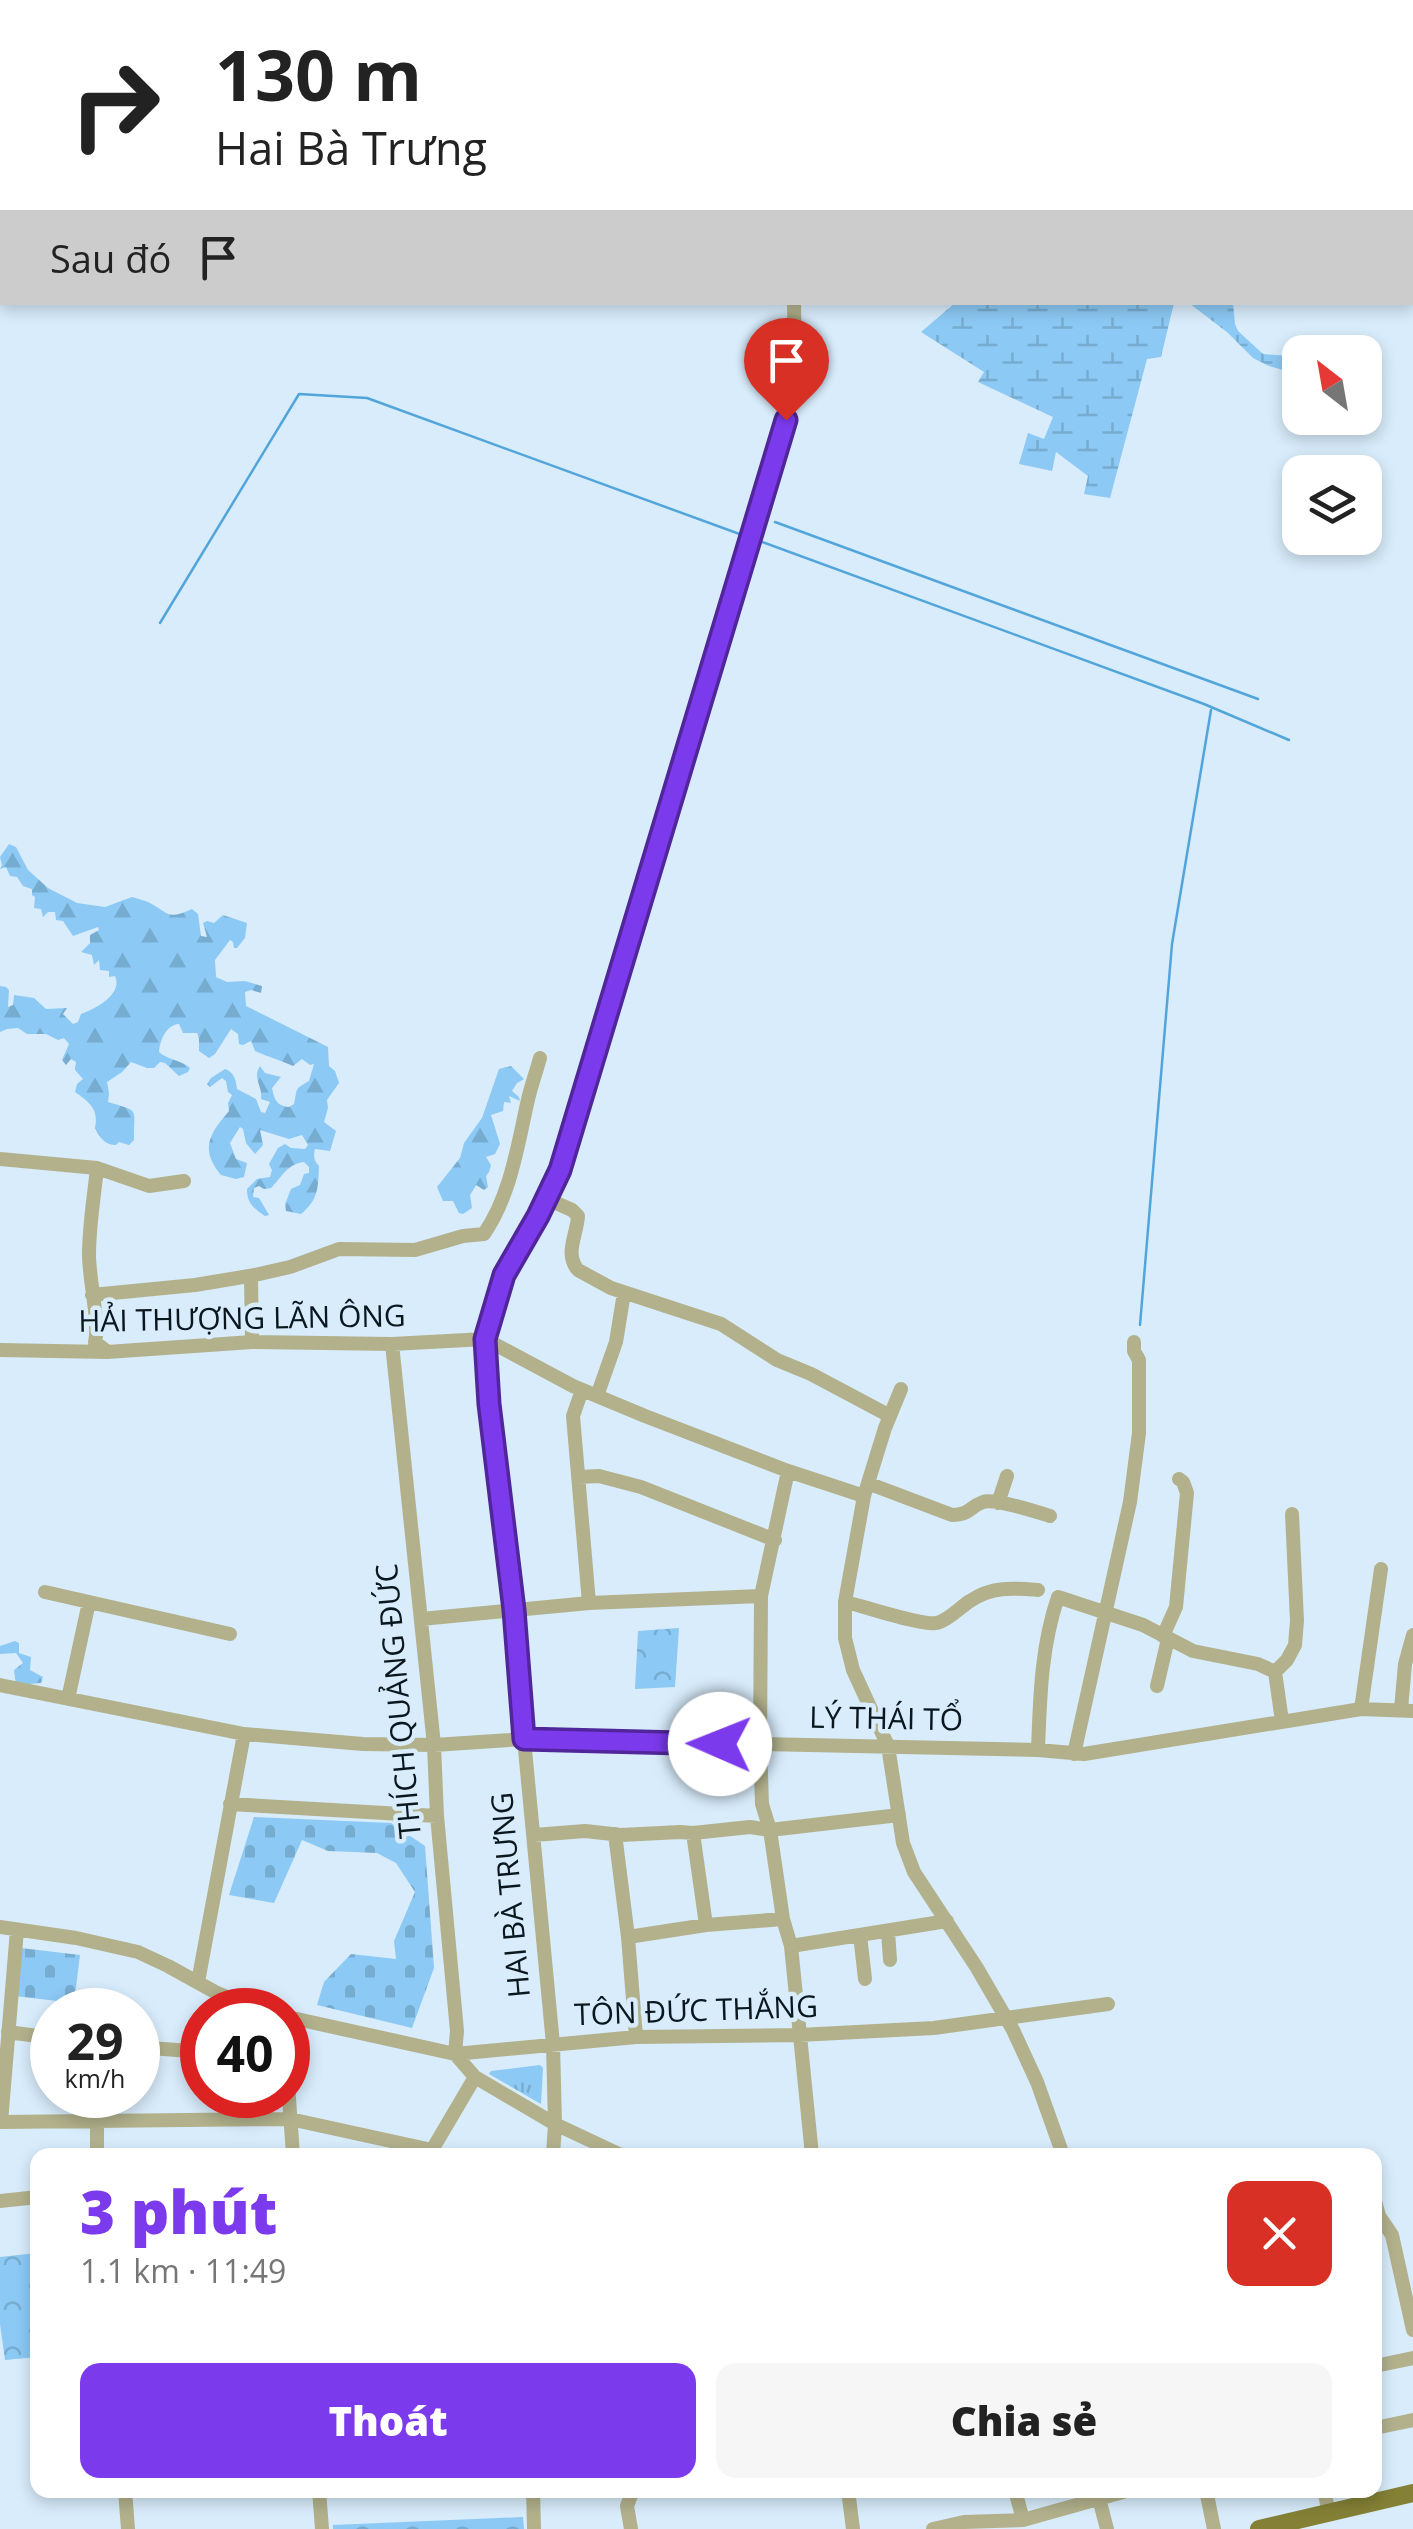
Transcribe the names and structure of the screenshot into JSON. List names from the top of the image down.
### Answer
{
  "streets": {
    "street": [
      "HẢI THƯỢNG LÃN ÔNG",
      "THÍCH QUẢNG ĐỨC",
      "LÝ THÁI TỔ",
      "HAI BÀ TRƯNG",
      "TÔN ĐỨC THẮNG"
    ]
  },
  "crossings": [
    ["HẢI THƯỢNG LÃN ÔNG", "THÍCH QUẢNG ĐỨC"],
    ["HẢI THƯỢNG LÃN ÔNG", "HAI BÀ TRƯNG"],
    ["THÍCH QUẢNG ĐỨC", "LÝ THÁI TỔ"],
    ["THÍCH QUẢNG ĐỨC", "TÔN ĐỨC THẮNG"],
    ["LÝ THÁI TỔ", "HAI BÀ TRƯNG"],
    ["HAI BÀ TRƯNG", "TÔN ĐỨC THẮNG"]
  ],
  "north": "top left",
  "page": {
    "turn": ["130 m", "Hai Bà Trưng"],
    "then": "Sau đó",
    "speed": "29 km/h",
    "limit": "40",
    "heading": ["3 phút", "1.1 km · 11:49"],
    "buttons": ["Thoát", "Chia sẻ"]
  }
}
